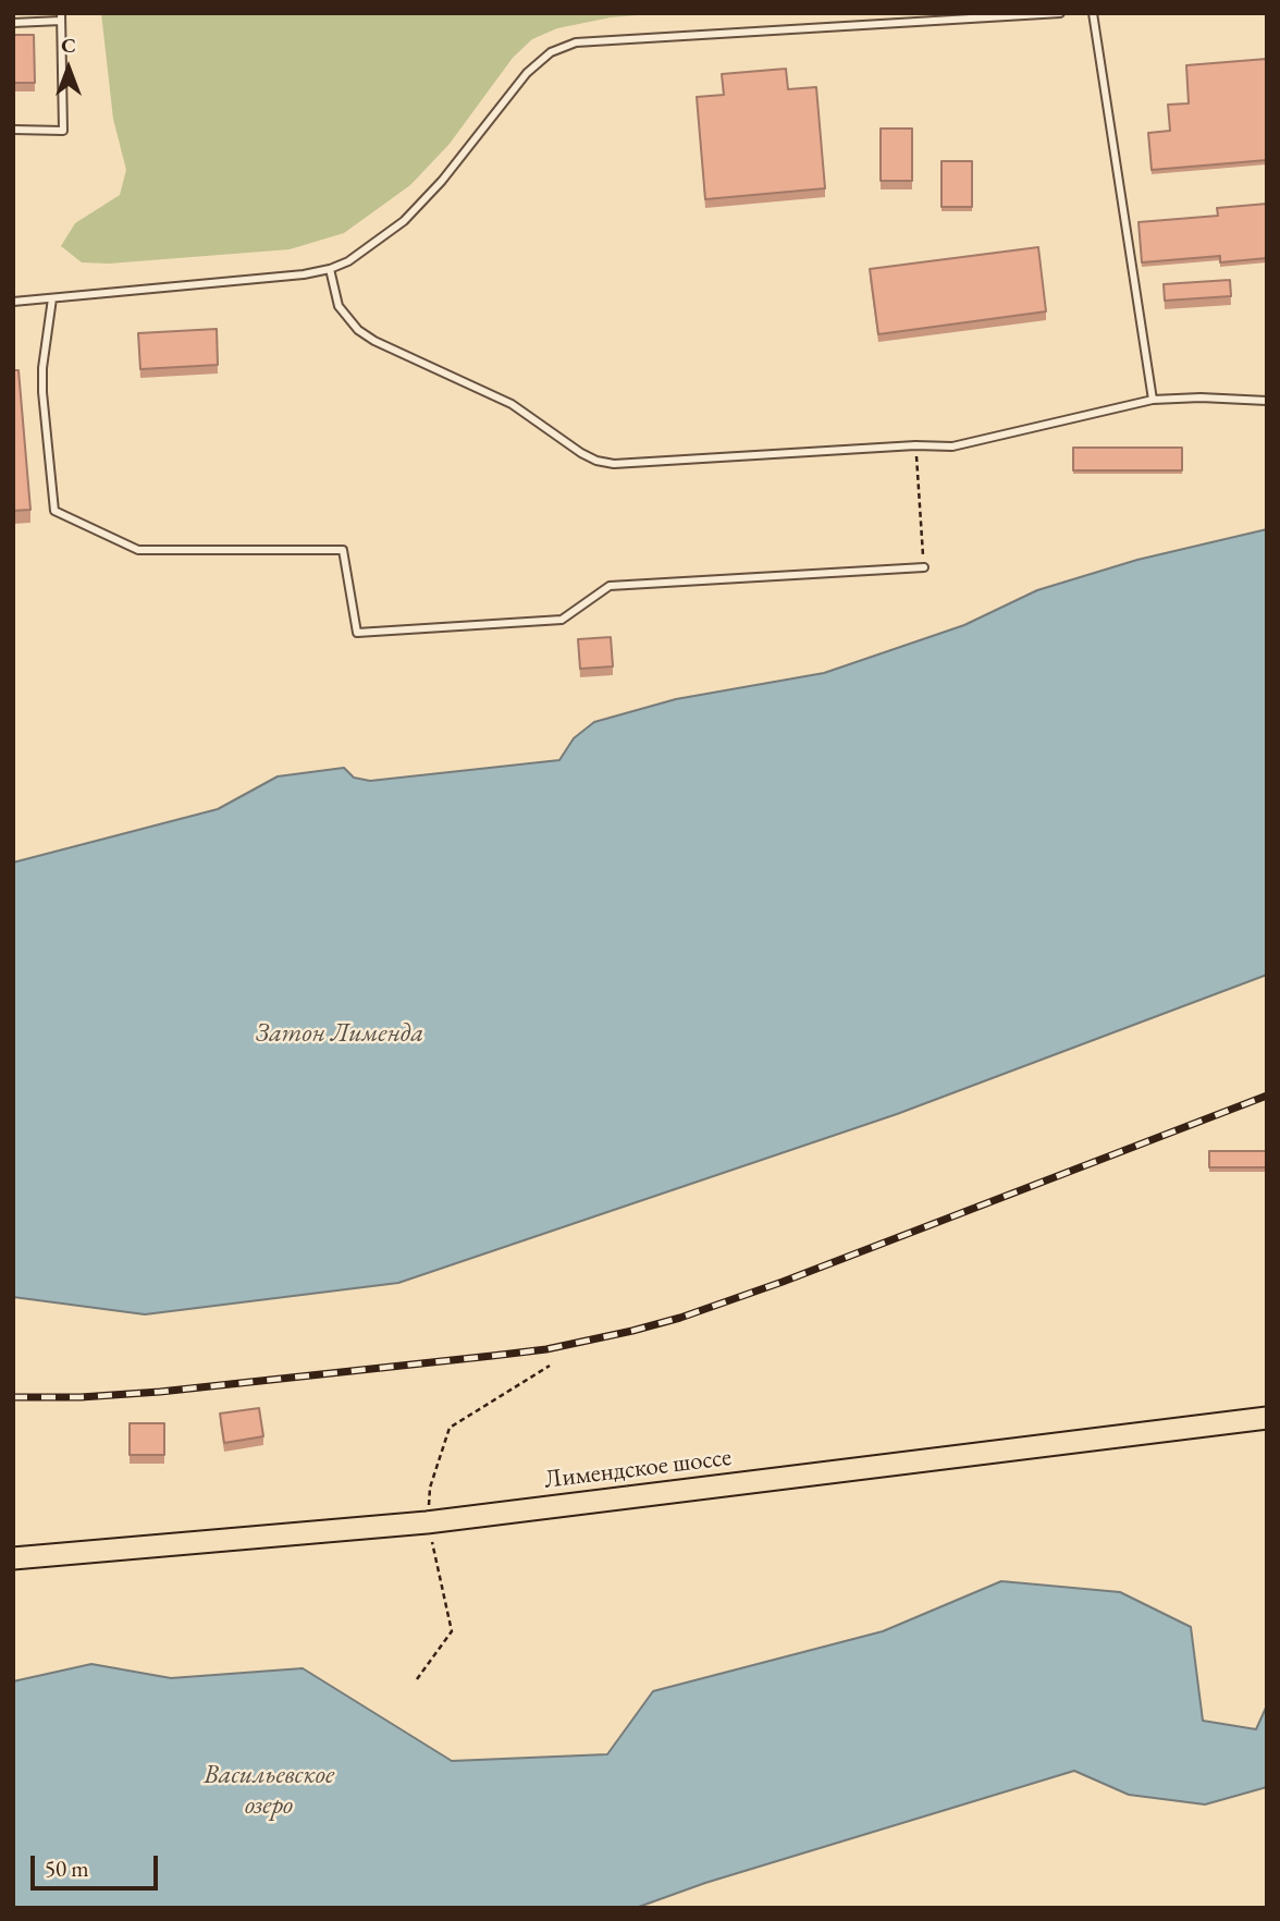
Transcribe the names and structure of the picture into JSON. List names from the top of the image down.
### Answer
{
  "streets": {
    "main road": ["Лимендское шоссе"]
  },
  "water": ["Затон Лименда", "Васильевское озеро"],
  "scale_bar": "50 m",
  "north": "top"
}
